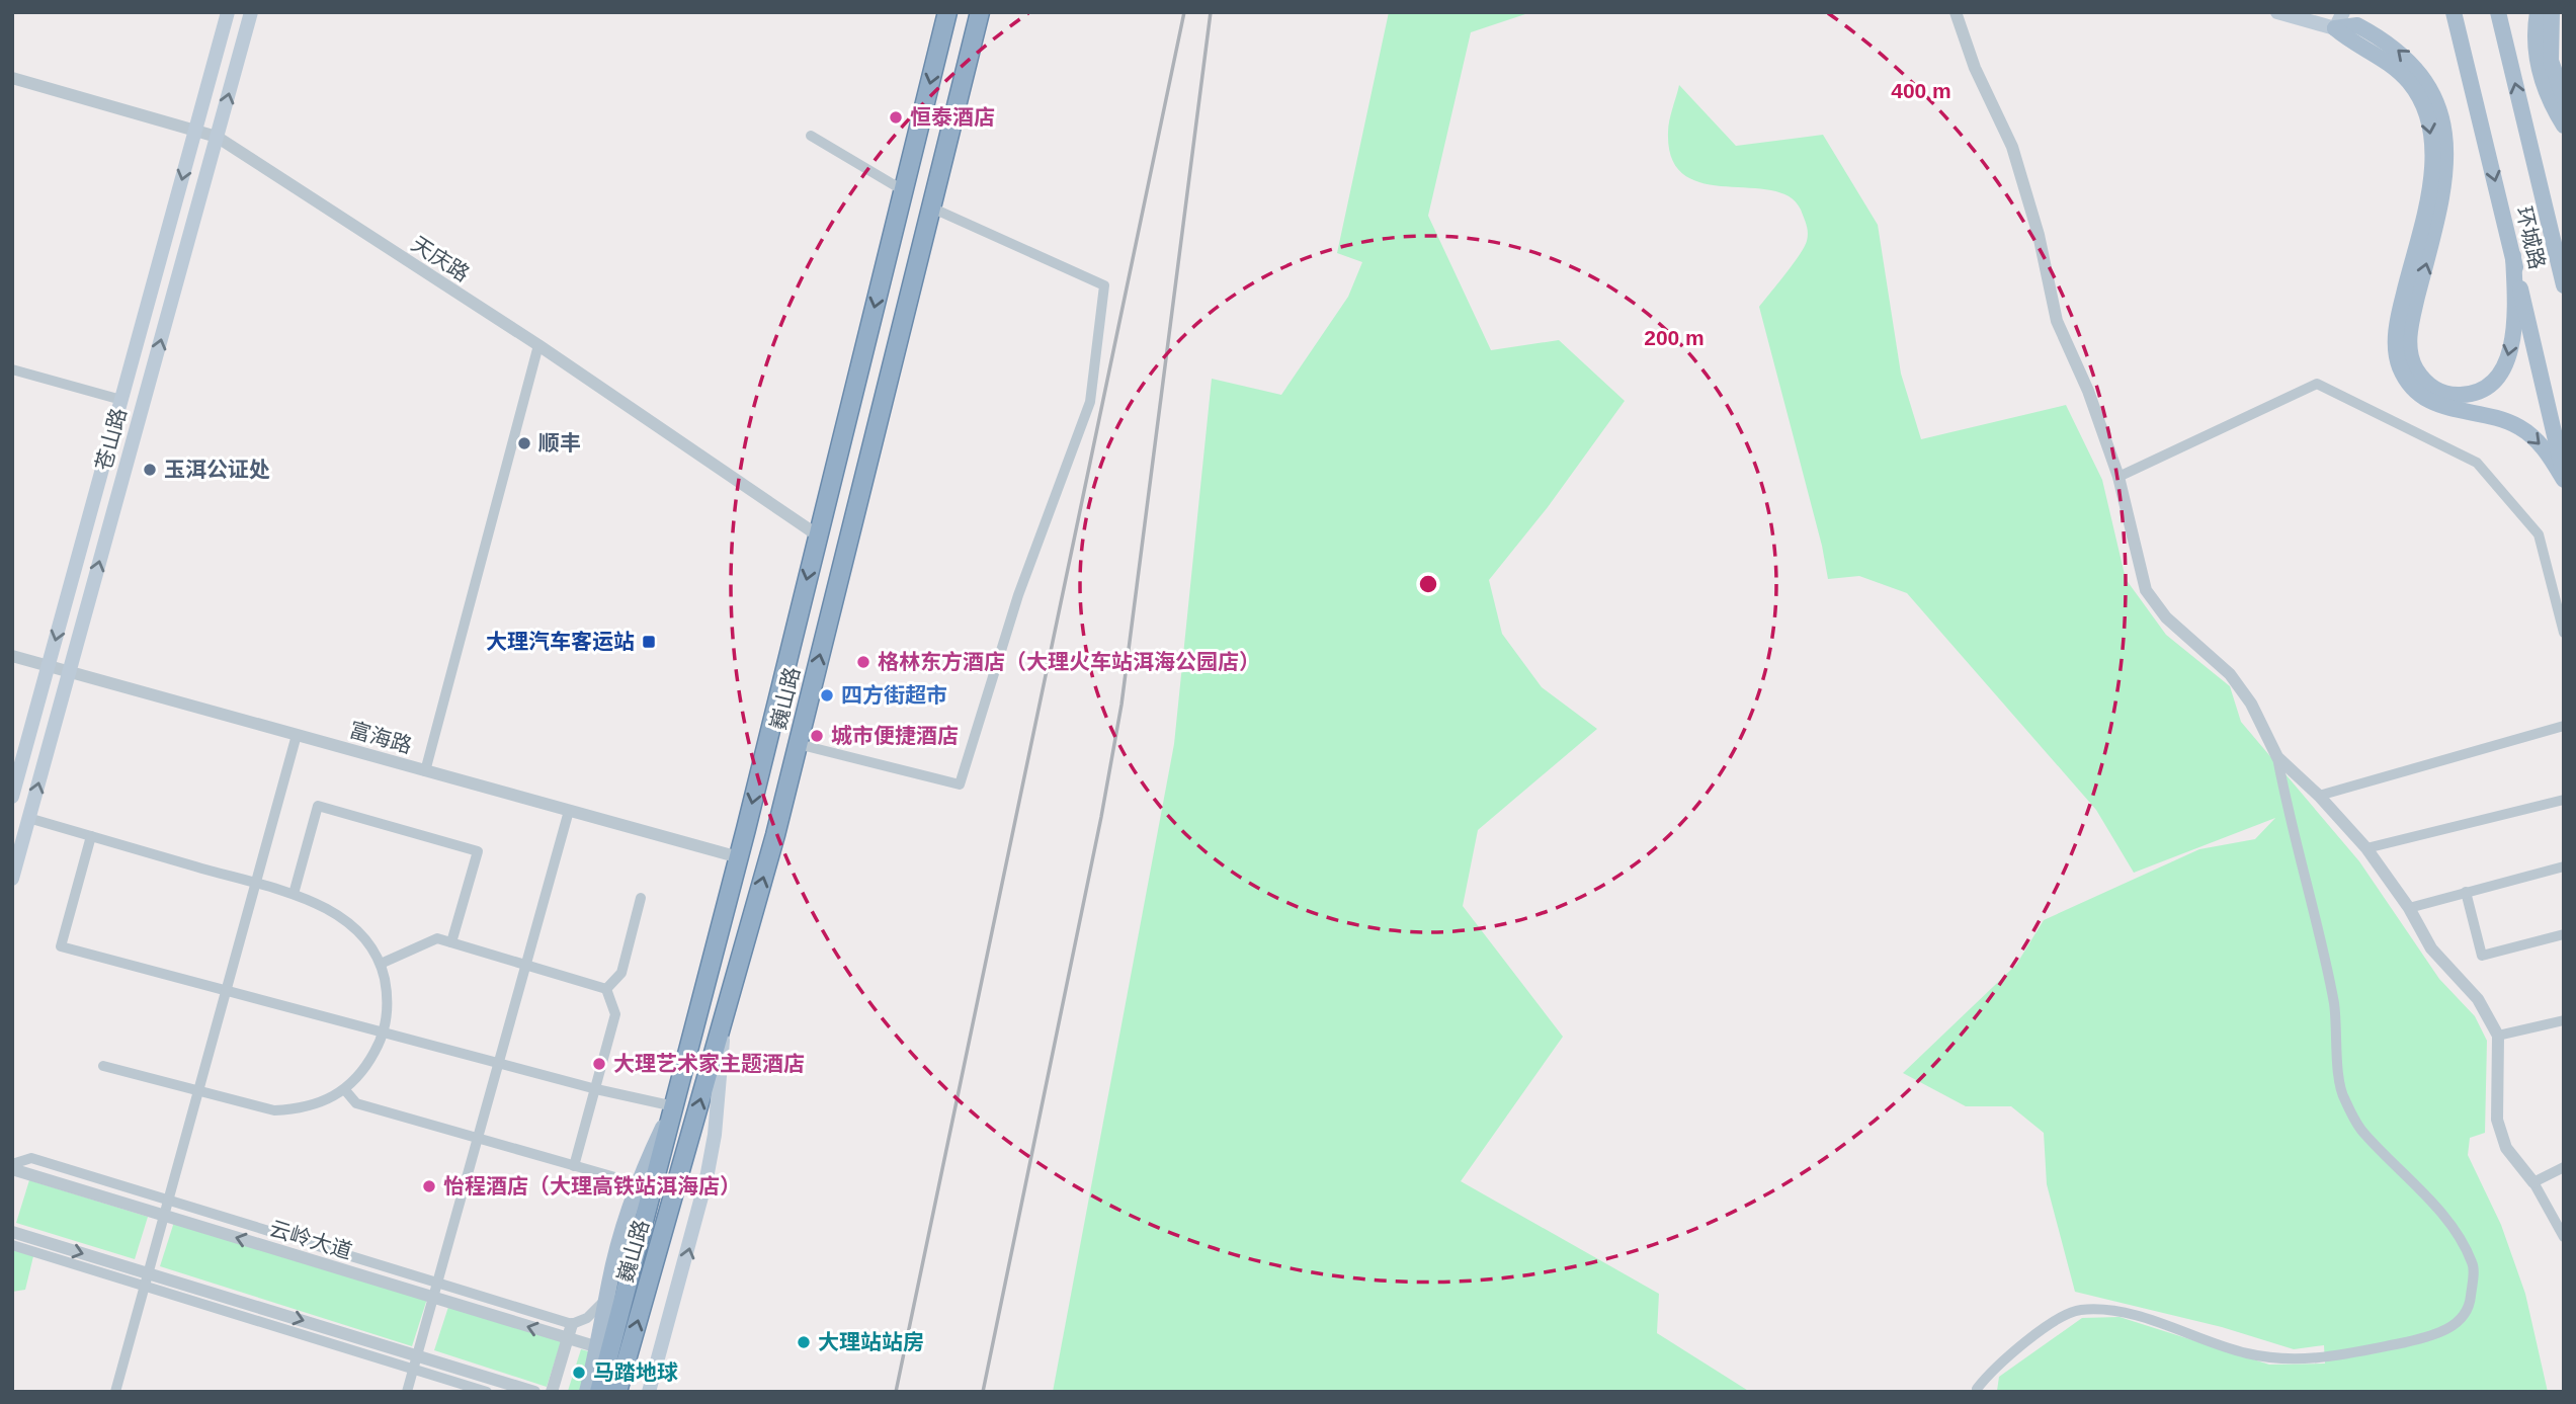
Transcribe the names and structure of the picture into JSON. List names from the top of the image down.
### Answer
{
  "streets": {
    "highway": ["巍山路"],
    "main road": ["环城路", "苍山路"],
    "street": ["天庆路", "富海路", "云岭大道"]
  },
  "crossings": [
    ["天庆路", "苍山路"],
    ["天庆路", "巍山路"],
    ["苍山路", "富海路"],
    ["巍山路", "富海路"]
  ],
  "places": {
    "other": [
      "恒泰酒店",
      "顺丰",
      "玉洱公证处",
      "格林东方酒店（大理火车站洱海公园店）",
      "四方街超市",
      "城市便捷酒店",
      "大理艺术家主题酒店",
      "怡程酒店（大理高铁站洱海店）",
      "大理站站房",
      "马踏地球"
    ],
    "transit": ["大理汽车客运站"]
  },
  "rings": ["400 m", "200 m"]
}
